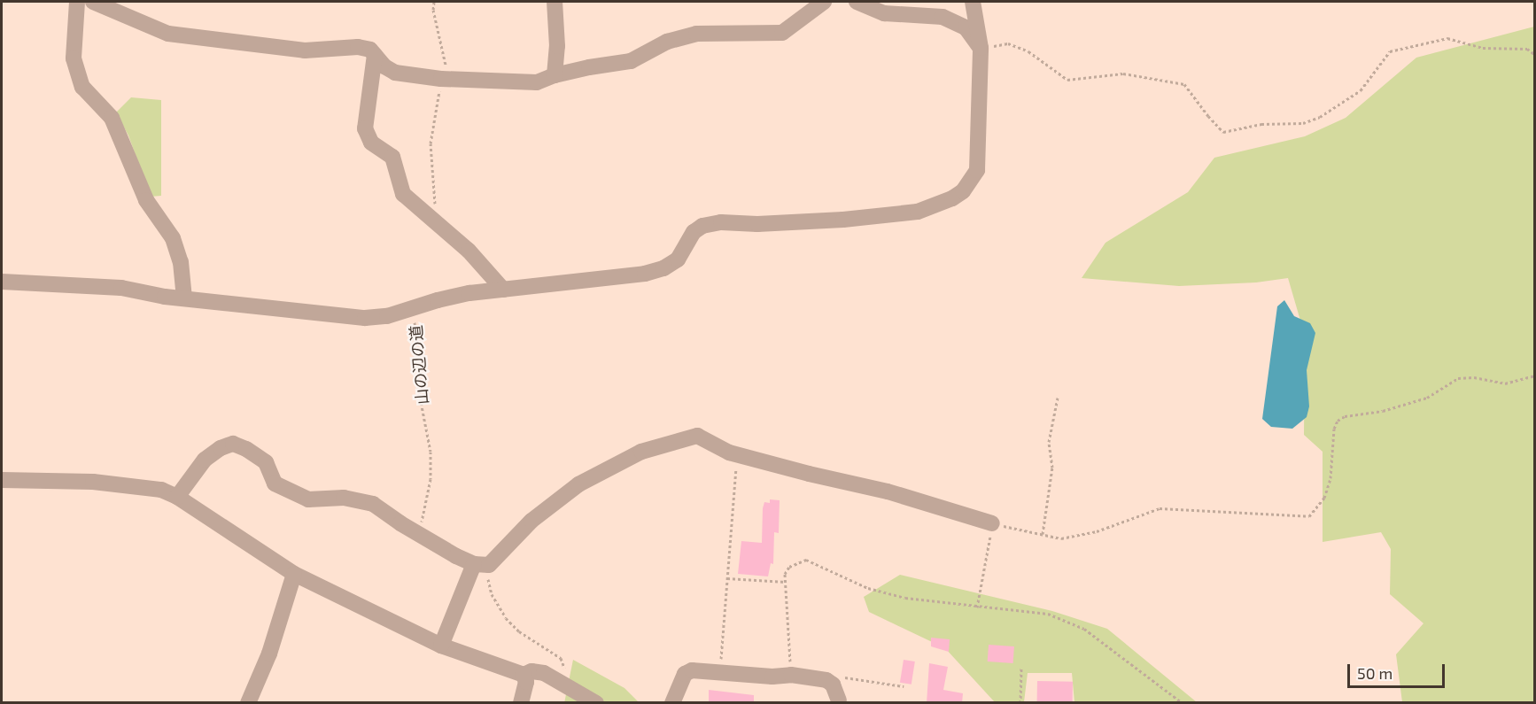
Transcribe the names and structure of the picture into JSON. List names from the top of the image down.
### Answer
{
  "streets": {
    "street": ["山の辺の道"]
  },
  "scale_bar": "50 m"
}
